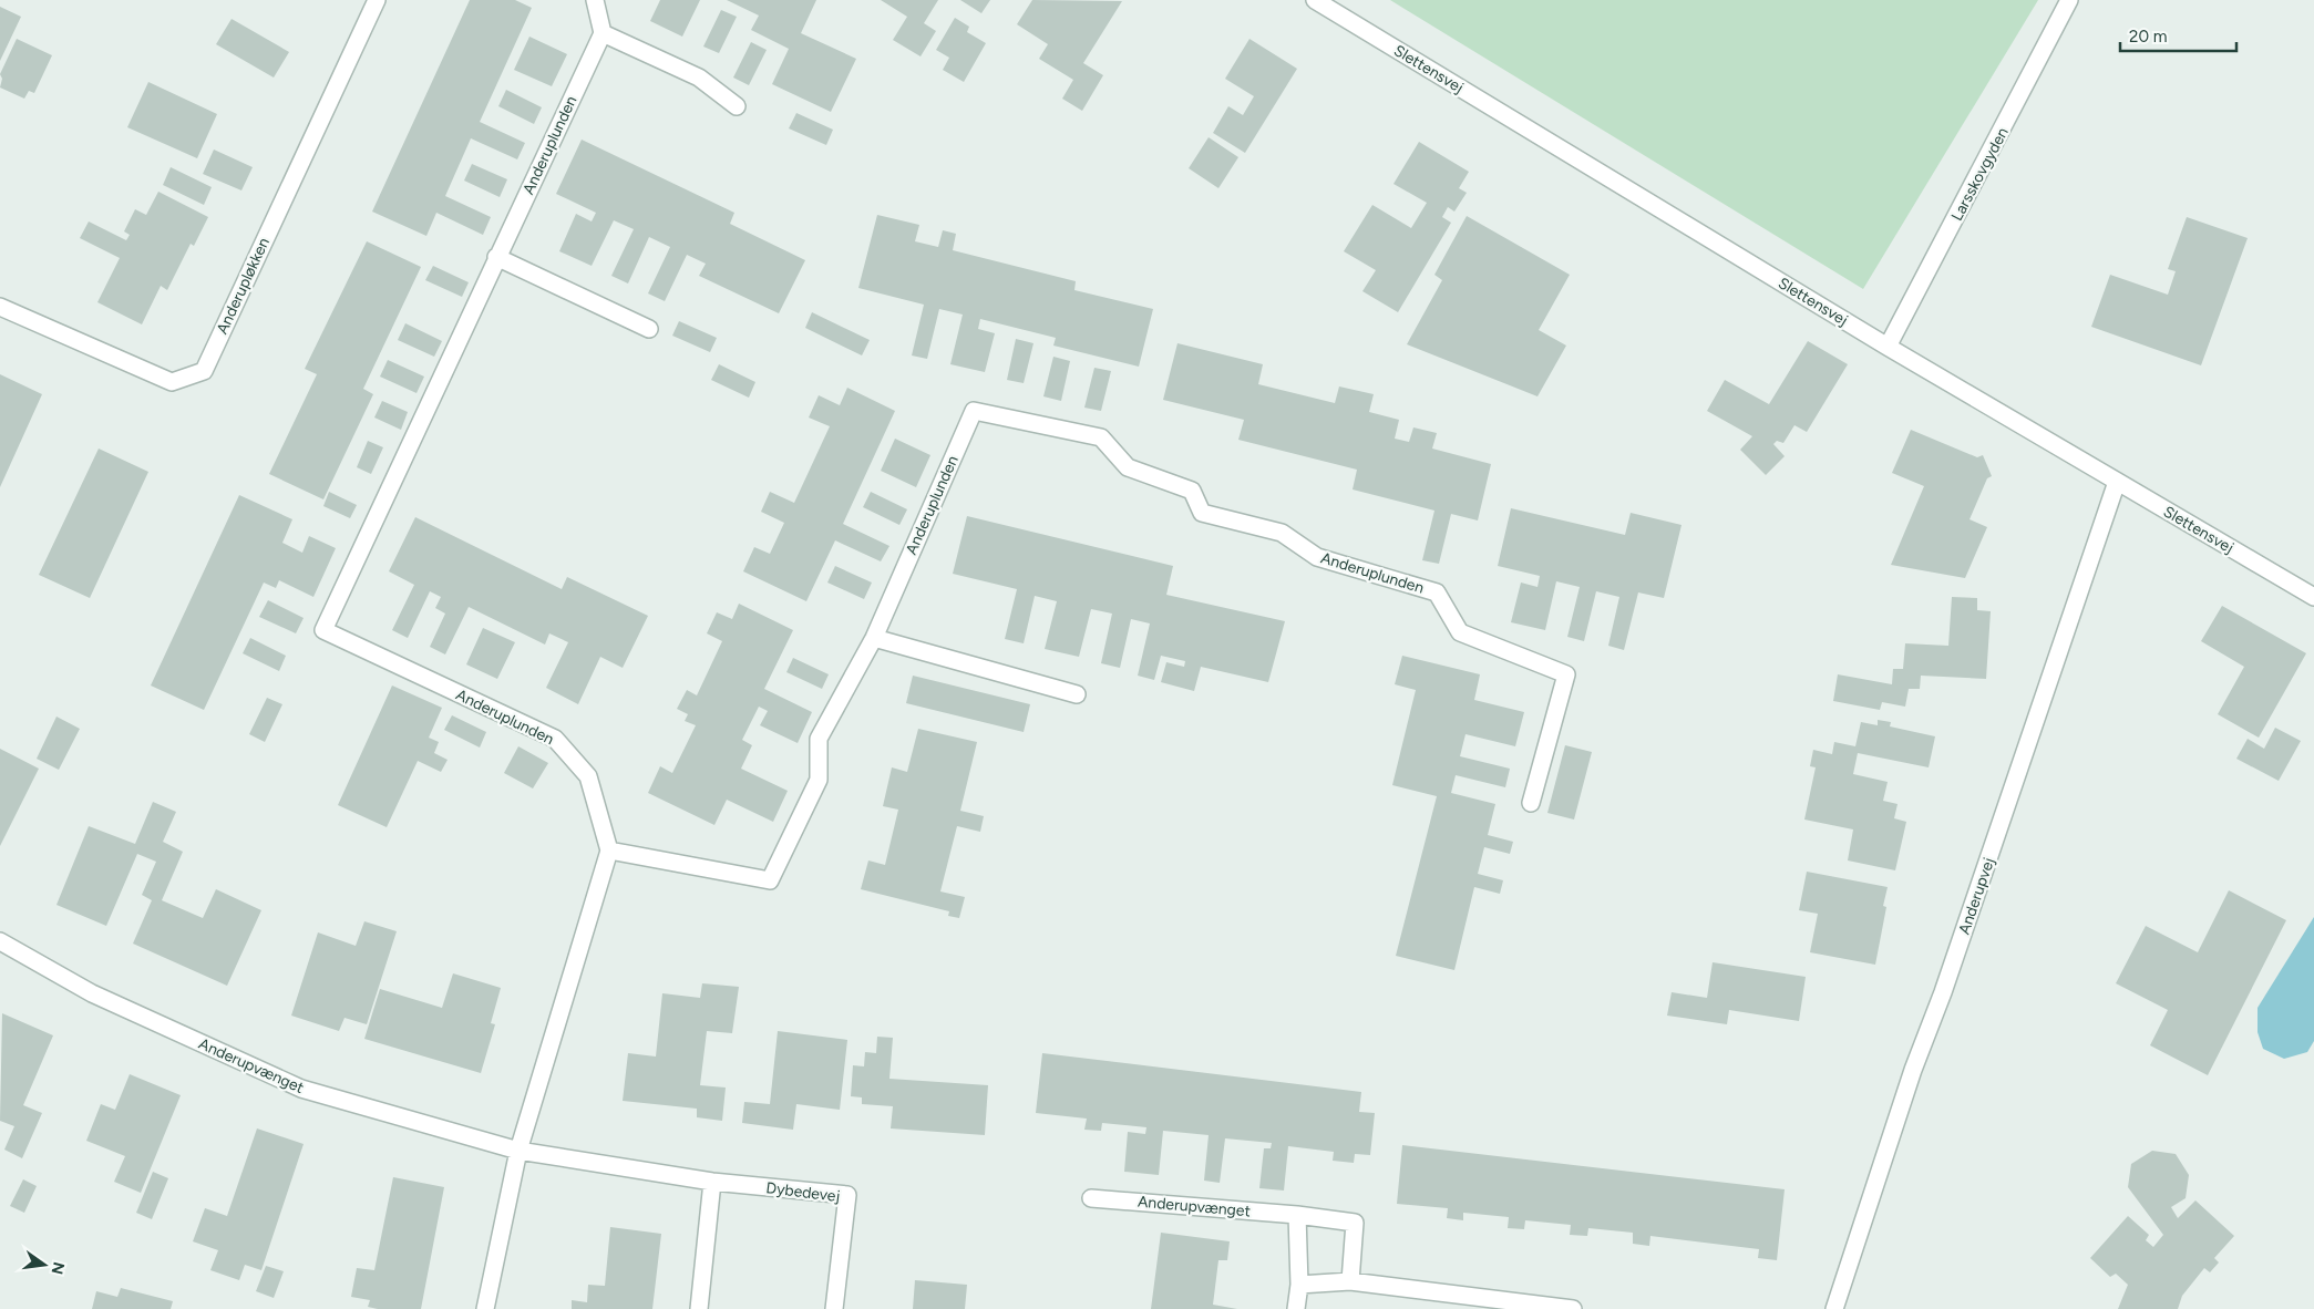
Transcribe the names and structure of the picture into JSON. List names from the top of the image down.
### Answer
{
  "streets": {
    "street": [
      "Slettensvej",
      "Anderuplunden",
      "Larsskovgyden",
      "Anderupløkken",
      "Anderupvej",
      "Anderupvænget",
      "Dybedevej"
    ]
  },
  "crossings": [
    ["Slettensvej", "Larsskovgyden"],
    ["Slettensvej", "Anderupvej"],
    ["Anderupvænget", "Dybedevej"]
  ],
  "scale_bar": "20 m",
  "north": "right"
}
